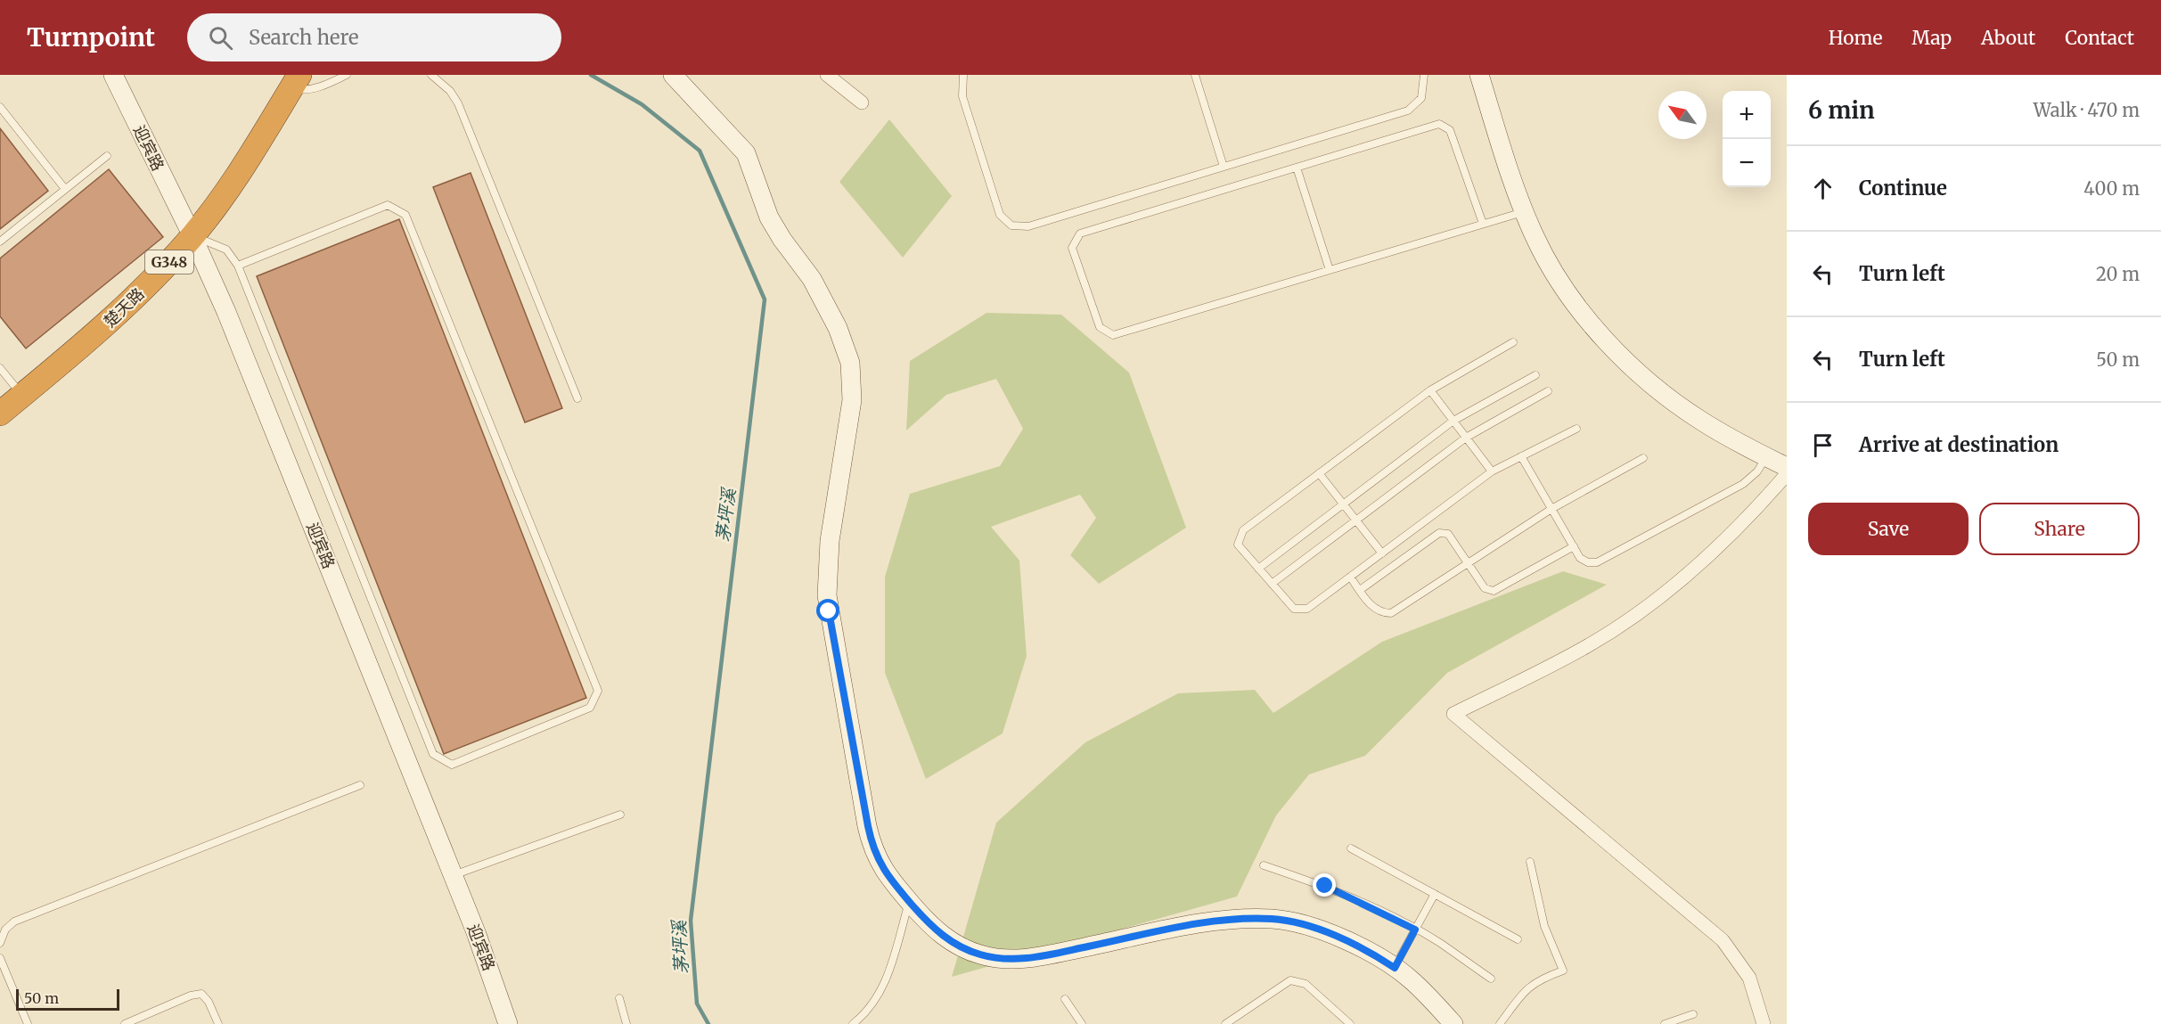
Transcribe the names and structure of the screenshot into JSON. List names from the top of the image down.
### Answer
{
  "streets": {
    "highway": ["G348", "楚天路"],
    "main road": ["迎宾路"]
  },
  "crossings": [
    ["迎宾路", "楚天路"]
  ],
  "water": ["茅坪溪"],
  "scale_bar": "50 m",
  "north": "top left",
  "page": {
    "header": "Turnpoint",
    "search": "Search here",
    "nav": [
      "Home",
      "Map",
      "About",
      "Contact"
    ],
    "heading": ["6 min", "Walk · 470 m"],
    "map_buttons": ["+", "−"],
    "list": [
      ["Continue", "400 m"],
      ["Turn left", "20 m"],
      ["Turn left", "50 m"],
      "Arrive at destination"
    ],
    "buttons": ["Save", "Share"],
    "scale": "50 m"
  }
}
